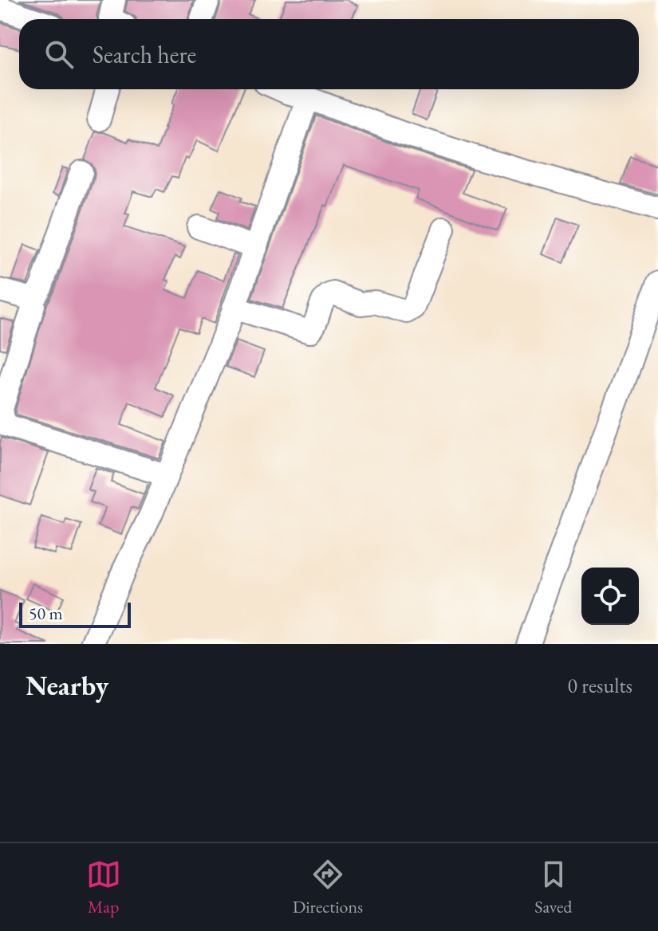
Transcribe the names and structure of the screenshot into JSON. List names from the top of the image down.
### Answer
{
  "scale_bar": "50 m",
  "page": {
    "search": "Search here",
    "scale": "50 m",
    "heading": ["Nearby", "0 results"],
    "nav": ["Map", "Directions", "Saved"]
  }
}
